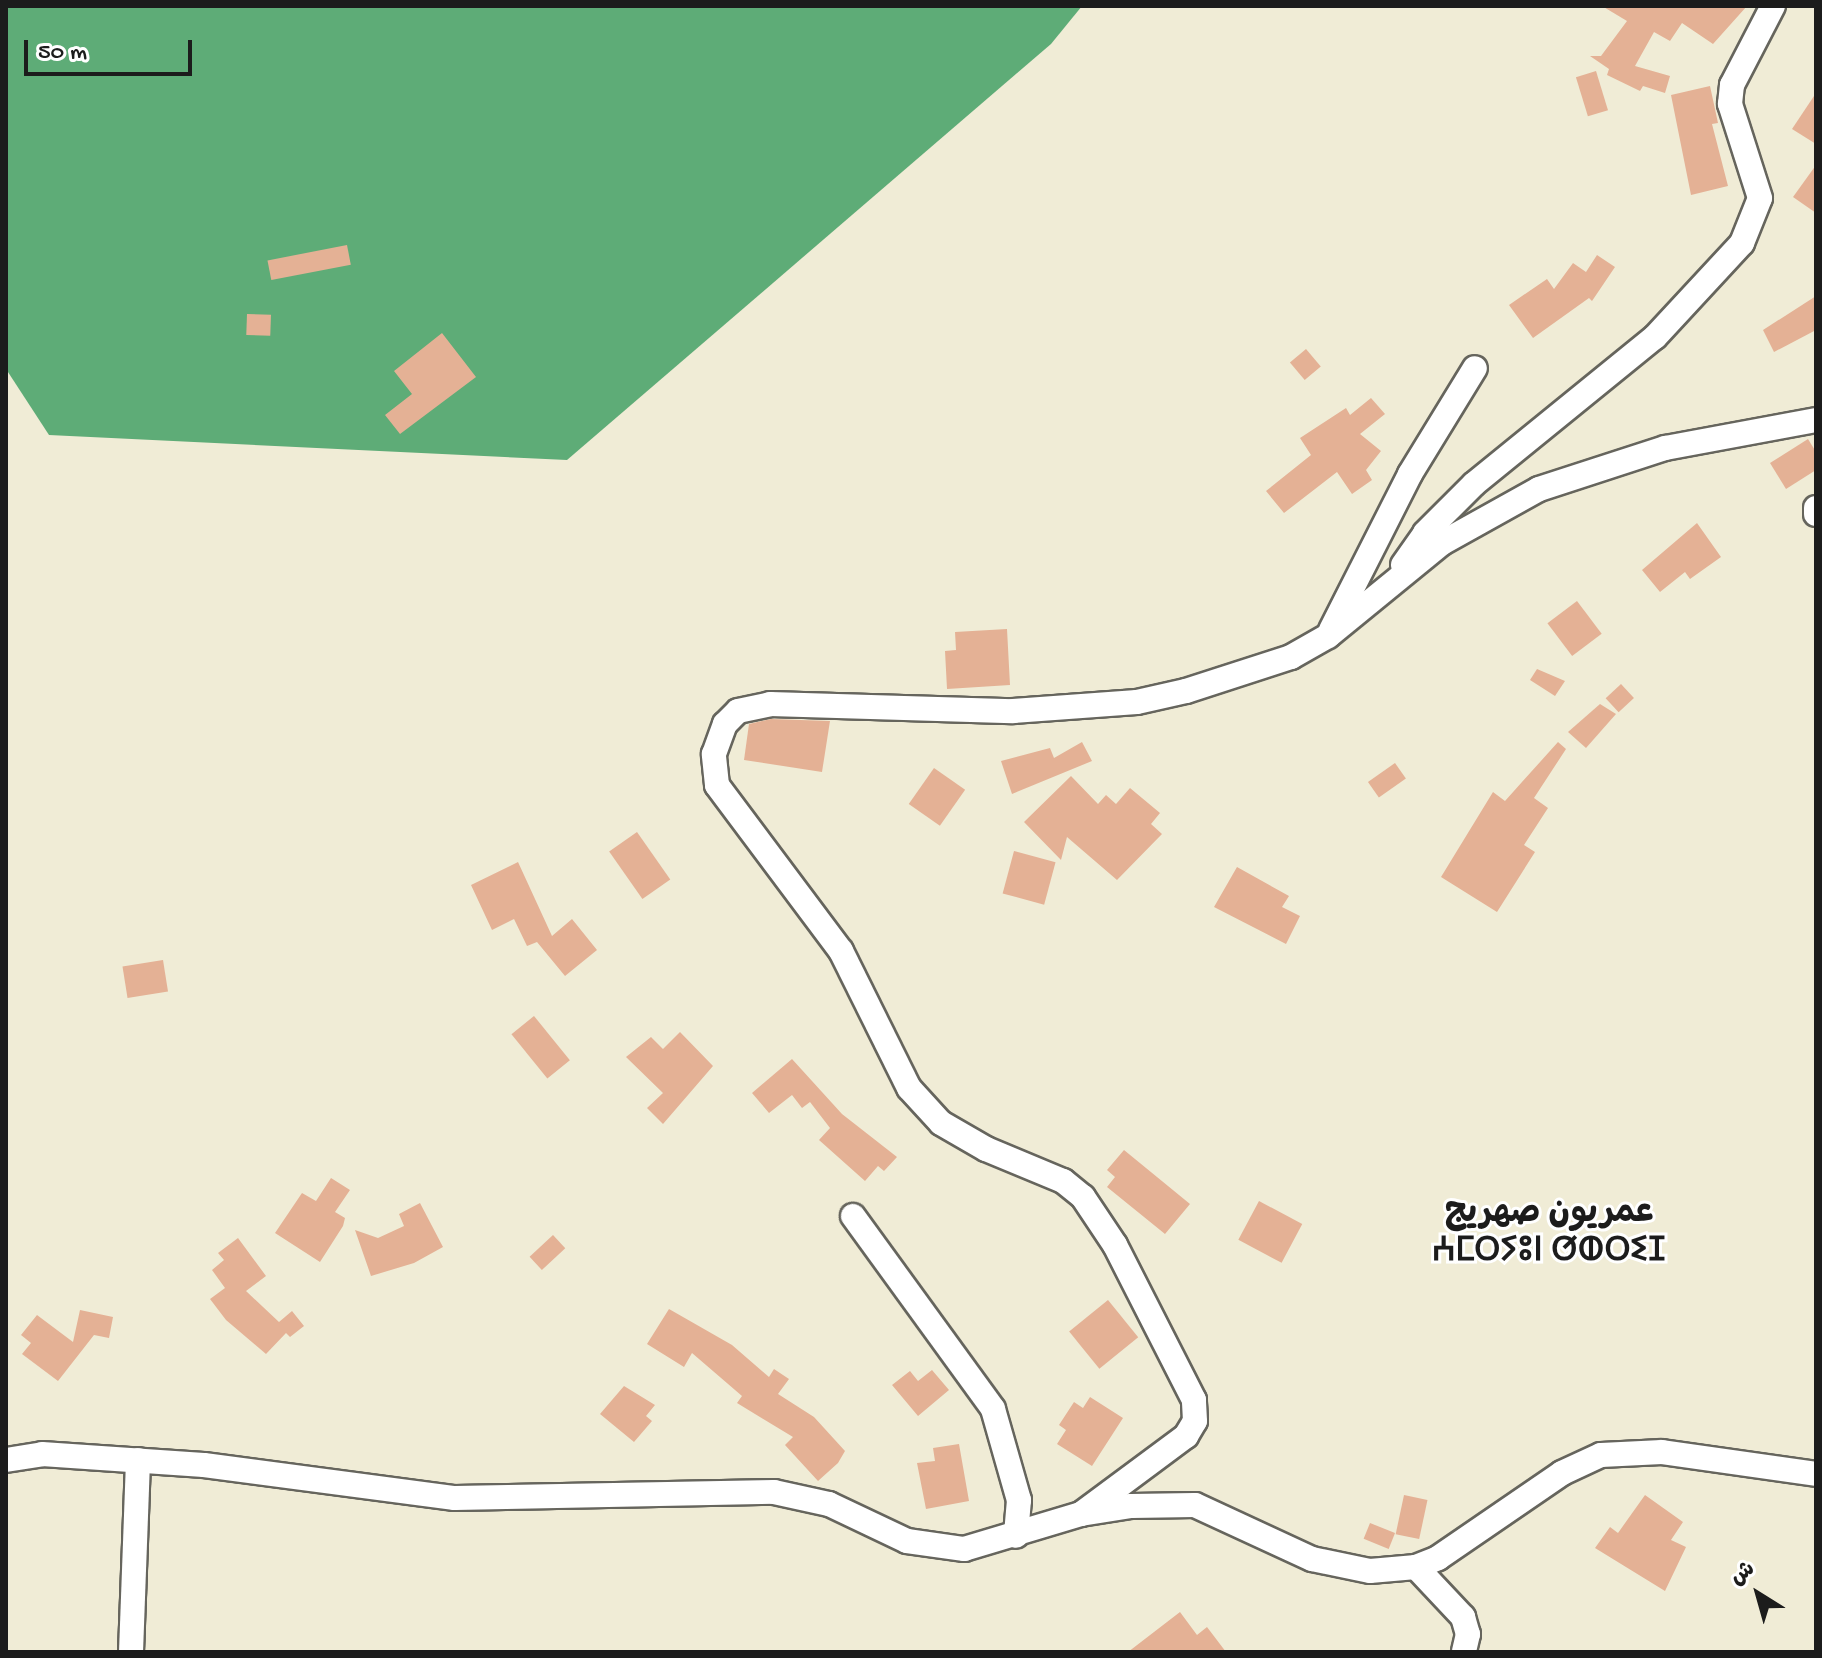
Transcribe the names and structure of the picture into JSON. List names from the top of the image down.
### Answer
{
  "districts": ["عمريون صهريج ⵄⵎⵔⵢⵓⵏ ⵚⵀⵔⵉⵊ"],
  "scale_bar": "50 m",
  "north": "top left"
}
